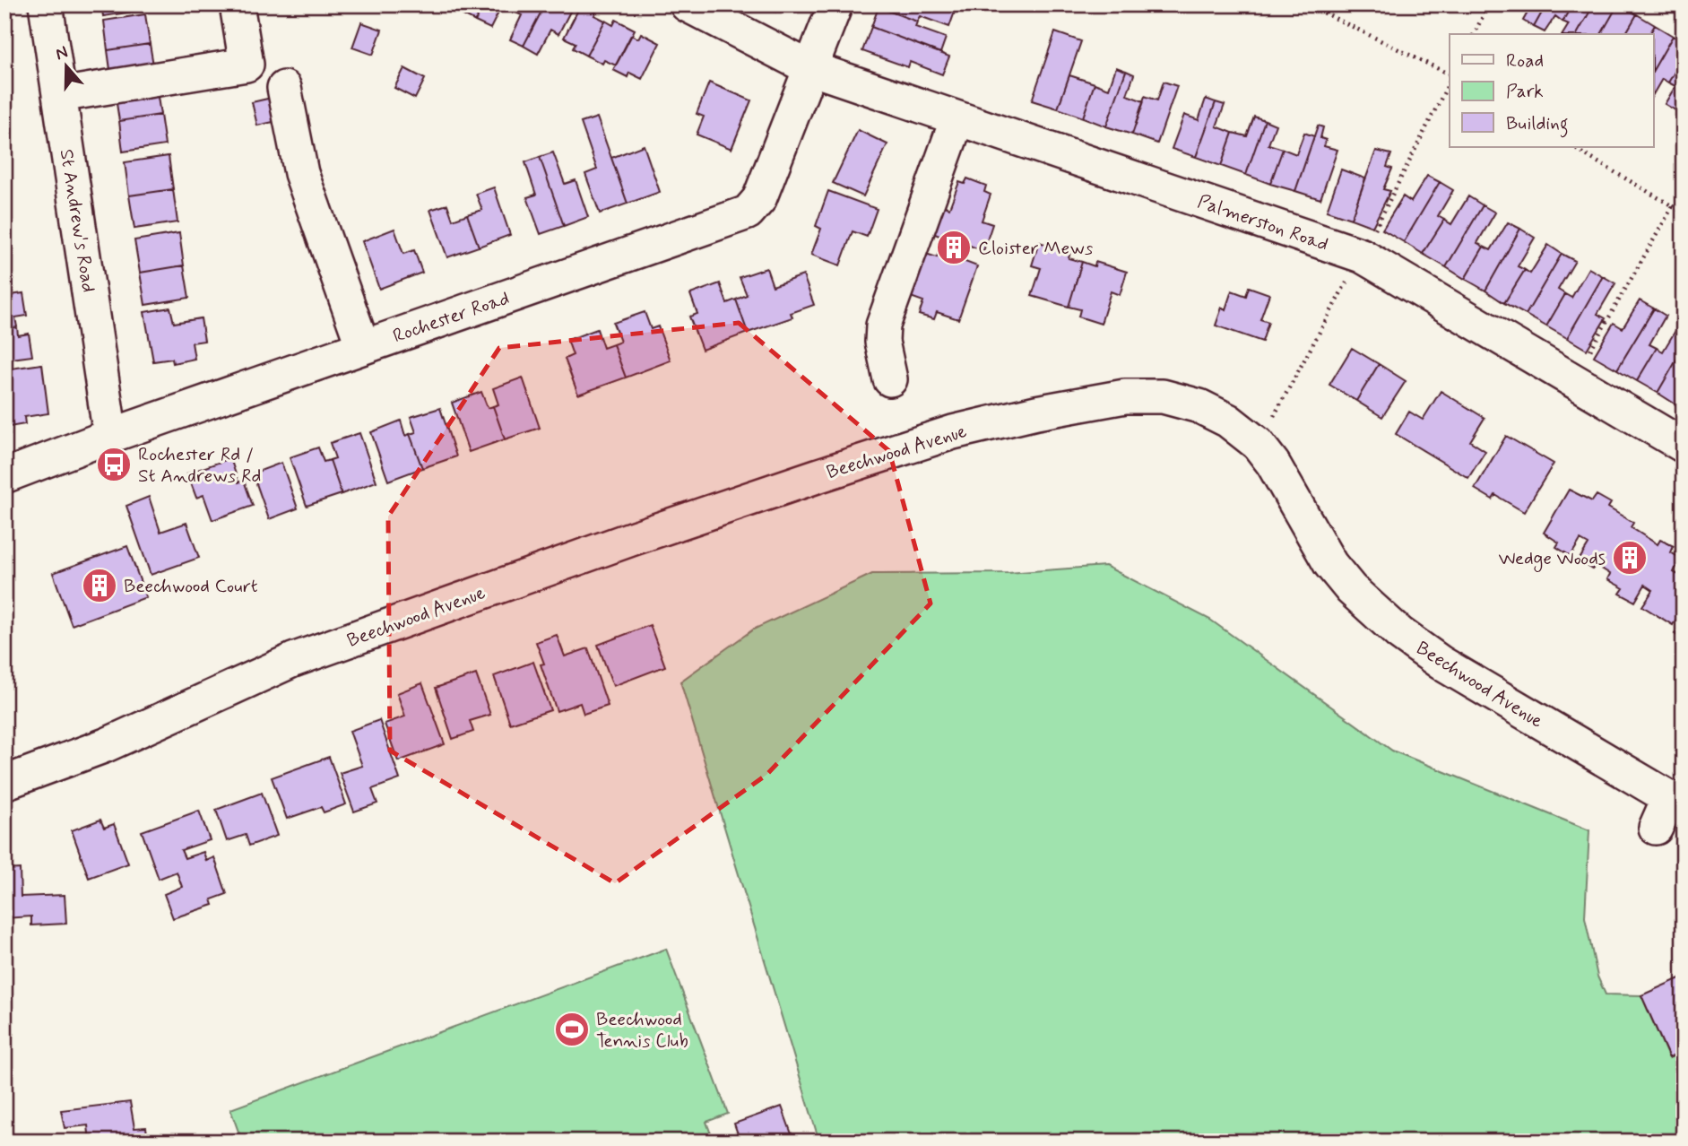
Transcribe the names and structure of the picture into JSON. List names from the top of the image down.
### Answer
{
  "streets": {
    "street": [
      "St Andrew's Road",
      "Palmerston Road",
      "Rochester Road",
      "Beechwood Avenue"
    ]
  },
  "crossings": [
    ["St Andrew's Road", "Rochester Road"],
    ["Palmerston Road", "Rochester Road"]
  ],
  "places": {
    "building": ["Cloister Mews", "Wedge Woods", "Beechwood Court"],
    "bus stop": ["Rochester Rd / St Andrews Rd"],
    "sports": ["Beechwood Tennis Club"]
  },
  "legend": ["Road", "Park", "Building"],
  "north": "top"
}
